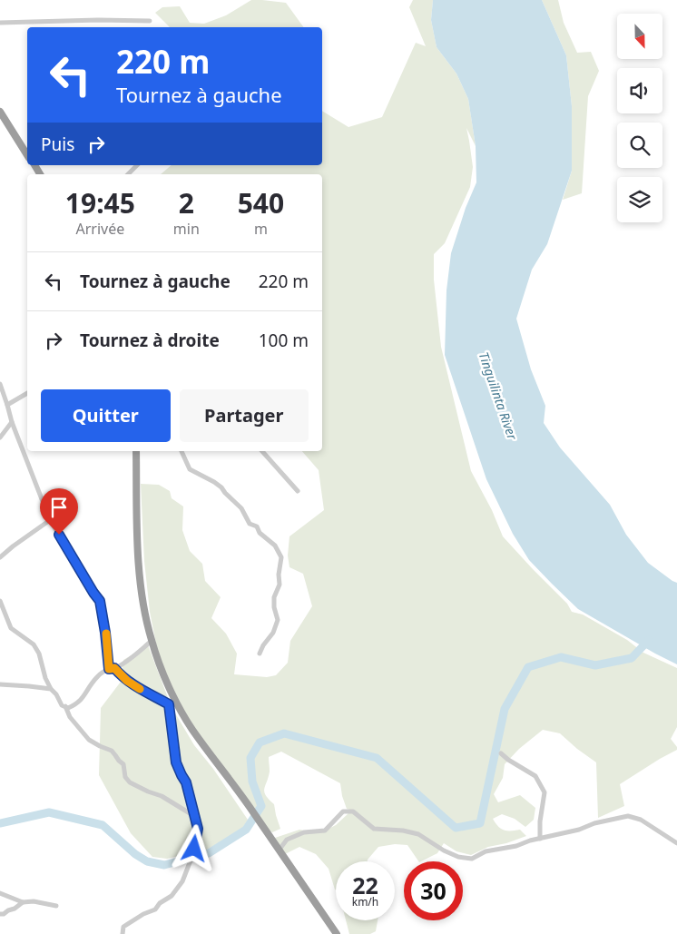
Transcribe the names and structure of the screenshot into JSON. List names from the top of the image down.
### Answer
{
  "water": ["Tinguilinta River"],
  "north": "bottom",
  "page": {
    "turn": ["220 m", "Tournez à gauche"],
    "then": "Puis",
    "eta": [
      "19:45",
      "Arrivée",
      "2",
      "min",
      "540",
      "m"
    ],
    "list": [
      {
        "name": "Tournez à gauche",
        "value": "220 m"
      },
      {
        "name": "Tournez à droite",
        "value": "100 m"
      }
    ],
    "buttons": ["Quitter", "Partager"],
    "speed": "22 km/h",
    "limit": "30"
  }
}
